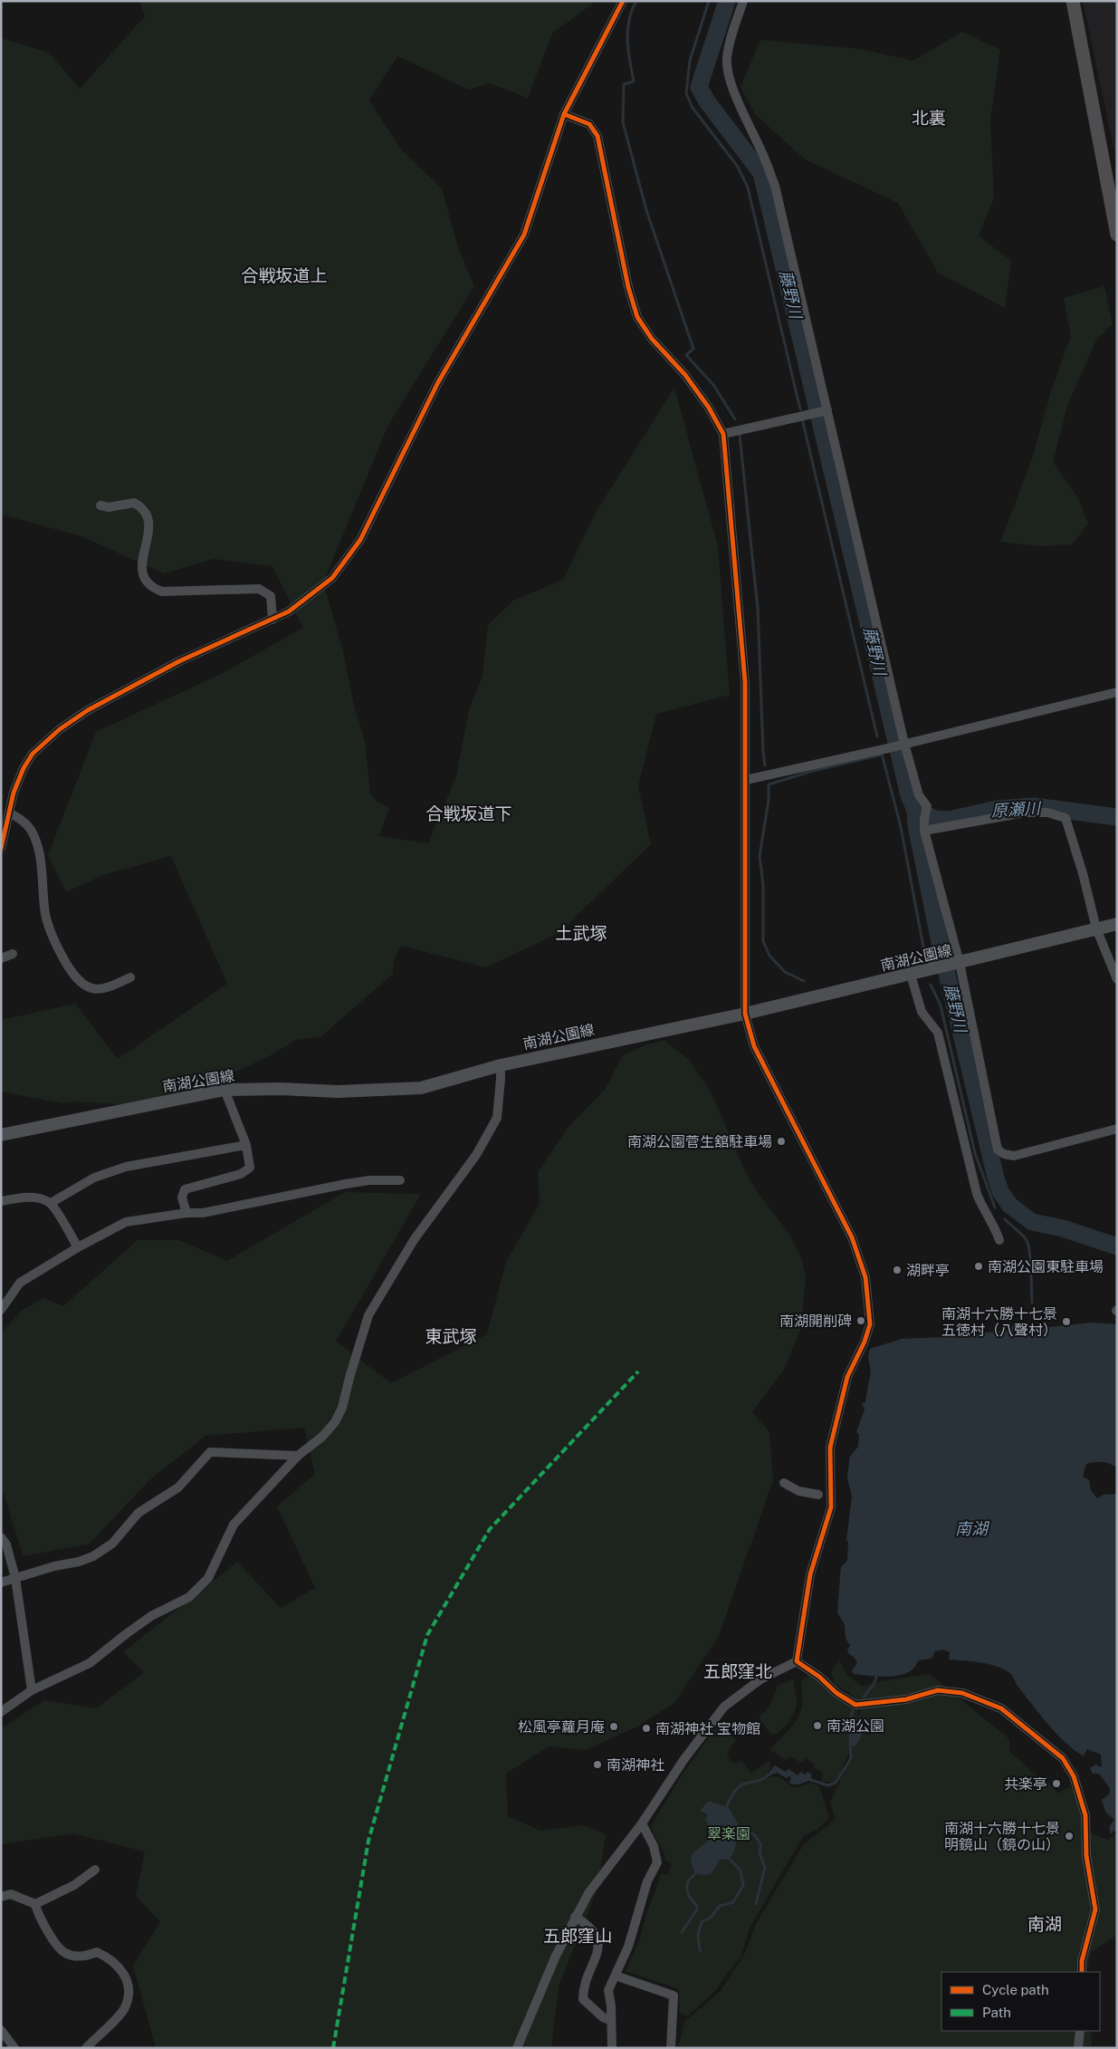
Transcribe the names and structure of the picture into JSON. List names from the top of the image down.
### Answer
{
  "streets": {
    "main road": ["南湖公園線"]
  },
  "districts": [
    "北裏",
    "合戦坂道上",
    "合戦坂道下",
    "土武塚",
    "東武塚",
    "五郎窪北",
    "南湖",
    "五郎窪山"
  ],
  "water": ["藤野川", "原瀬川", "南湖"],
  "parks": ["翠楽園"],
  "places": [
    "南湖公園菅生舘駐車場",
    "南湖公園東駐車場",
    "湖畔亭",
    "南湖開削碑",
    "南湖十六勝十七景 五徳村（八聲村）",
    "南湖公園",
    "松風亭蘿月庵",
    "南湖神社 宝物館",
    "南湖神社",
    "共楽亭",
    "南湖十六勝十七景 明鏡山（鏡の山）"
  ],
  "legend": ["Cycle path", "Path"]
}
